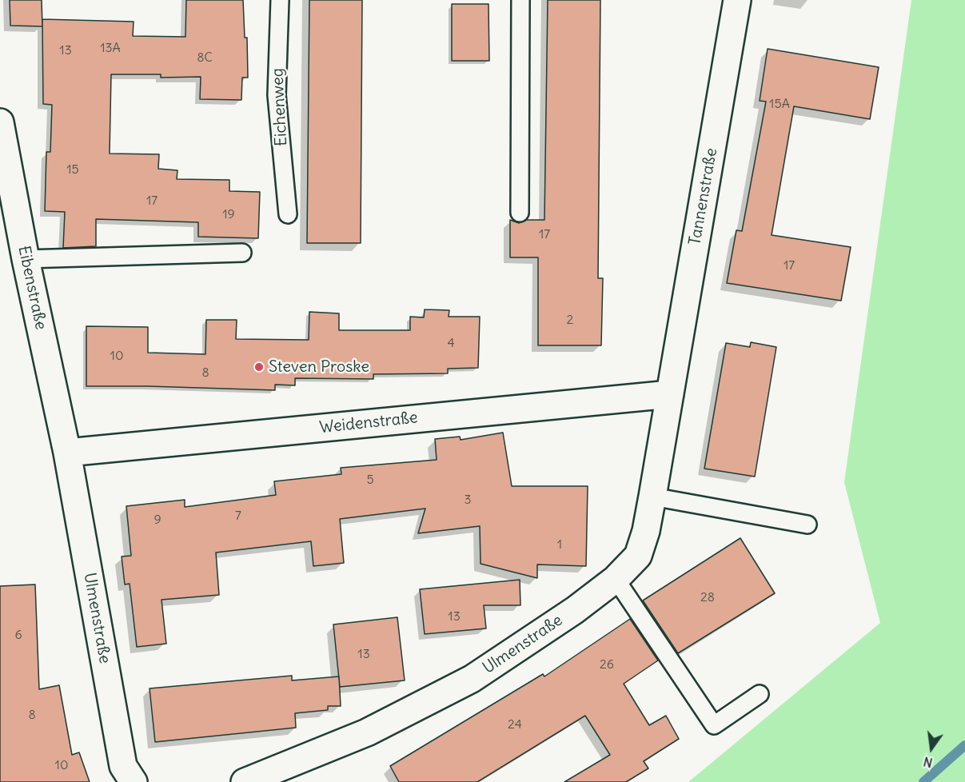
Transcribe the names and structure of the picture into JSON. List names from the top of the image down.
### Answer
{
  "streets": {
    "street": [
      "Tannenstraße",
      "Eibenstraße",
      "Weidenstraße",
      "Ulmenstraße"
    ],
    "lane": ["Eichenweg"]
  },
  "crossings": [
    ["Tannenstraße", "Weidenstraße"],
    ["Tannenstraße", "Ulmenstraße"],
    ["Eibenstraße", "Weidenstraße"],
    ["Eibenstraße", "Ulmenstraße"],
    ["Weidenstraße", "Ulmenstraße"]
  ],
  "places": ["Steven Proske"],
  "house_numbers": [
    "13A",
    "13",
    "8C",
    "15A",
    "15",
    "17",
    "19",
    "17",
    "17",
    "2",
    "4",
    "10",
    "8",
    "5",
    "3",
    "7",
    "9",
    "1",
    "28",
    "13",
    "6",
    "13",
    "26",
    "8",
    "24",
    "10"
  ],
  "north": "bottom"
}
